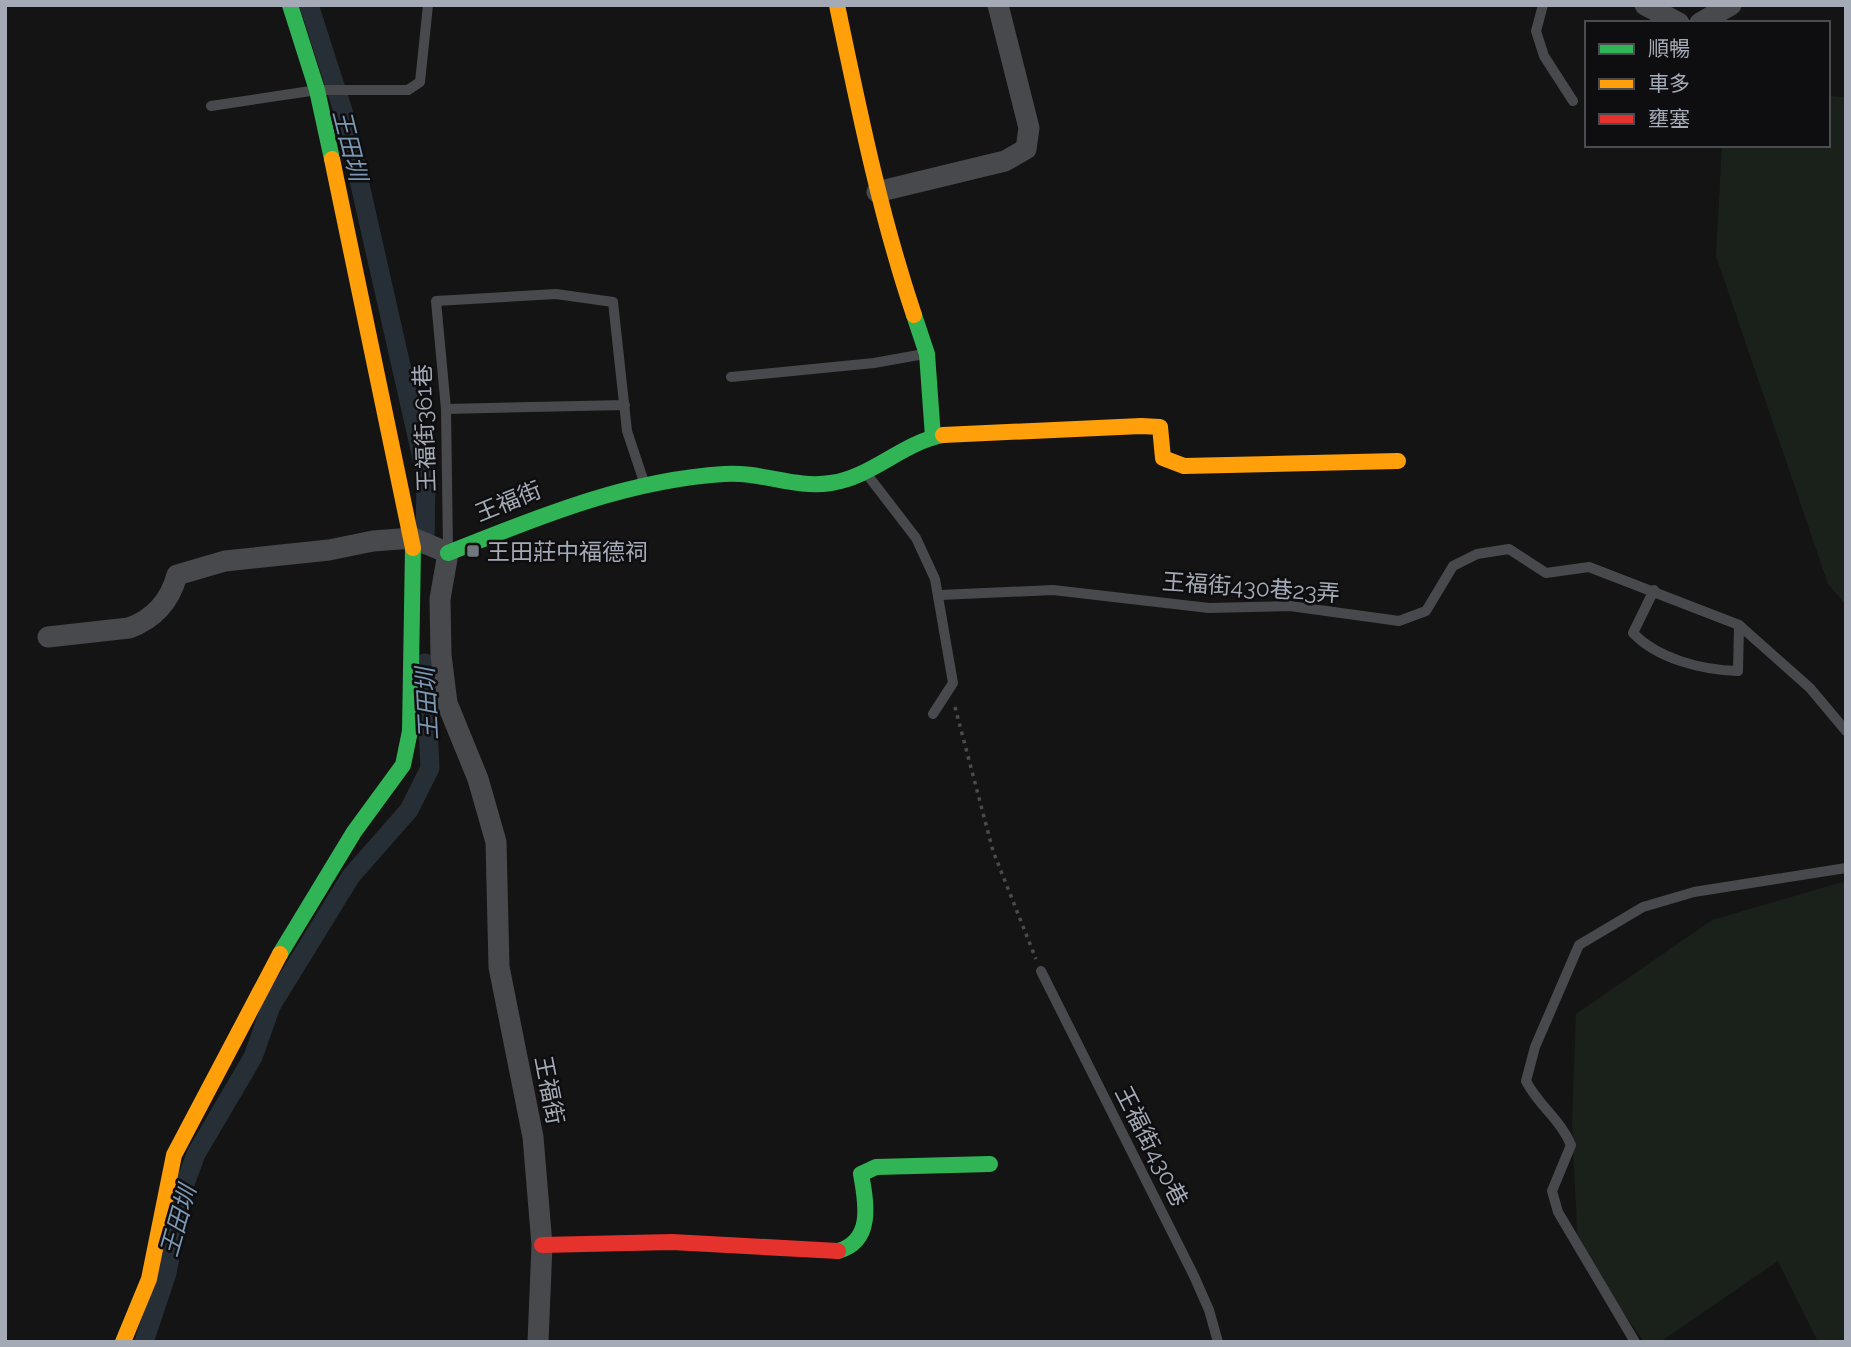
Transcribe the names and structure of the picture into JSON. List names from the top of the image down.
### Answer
{
  "streets": {
    "street": ["王福街"],
    "lane": ["王福街361巷", "王福街430巷23弄", "王福街430巷"]
  },
  "crossings": [
    ["王福街361巷", "王福街"]
  ],
  "water": ["王田圳"],
  "places": {
    "transit": ["王田莊中福德祠"]
  },
  "legend": ["順暢", "車多", "壅塞"]
}
